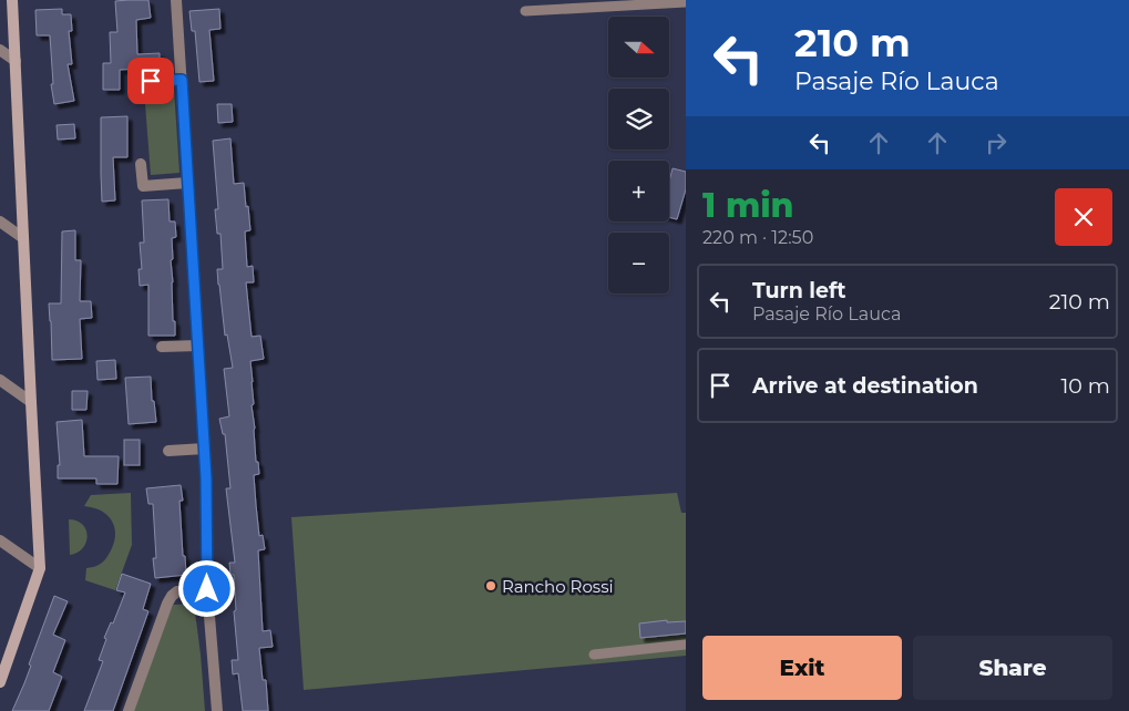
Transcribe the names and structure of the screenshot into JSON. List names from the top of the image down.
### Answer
{
  "places": ["Rancho Rossi"],
  "north": "right",
  "page": {
    "turn": ["210 m", "Pasaje Río Lauca"],
    "map_buttons": ["+", "−"],
    "heading": ["1 min", "220 m · 12:50"],
    "list": [
      {
        "name": "Turn left",
        "note": "Pasaje Río Lauca",
        "value": "210 m"
      },
      {
        "name": "Arrive at destination",
        "value": "10 m"
      }
    ],
    "buttons": ["Exit", "Share"]
  }
}
